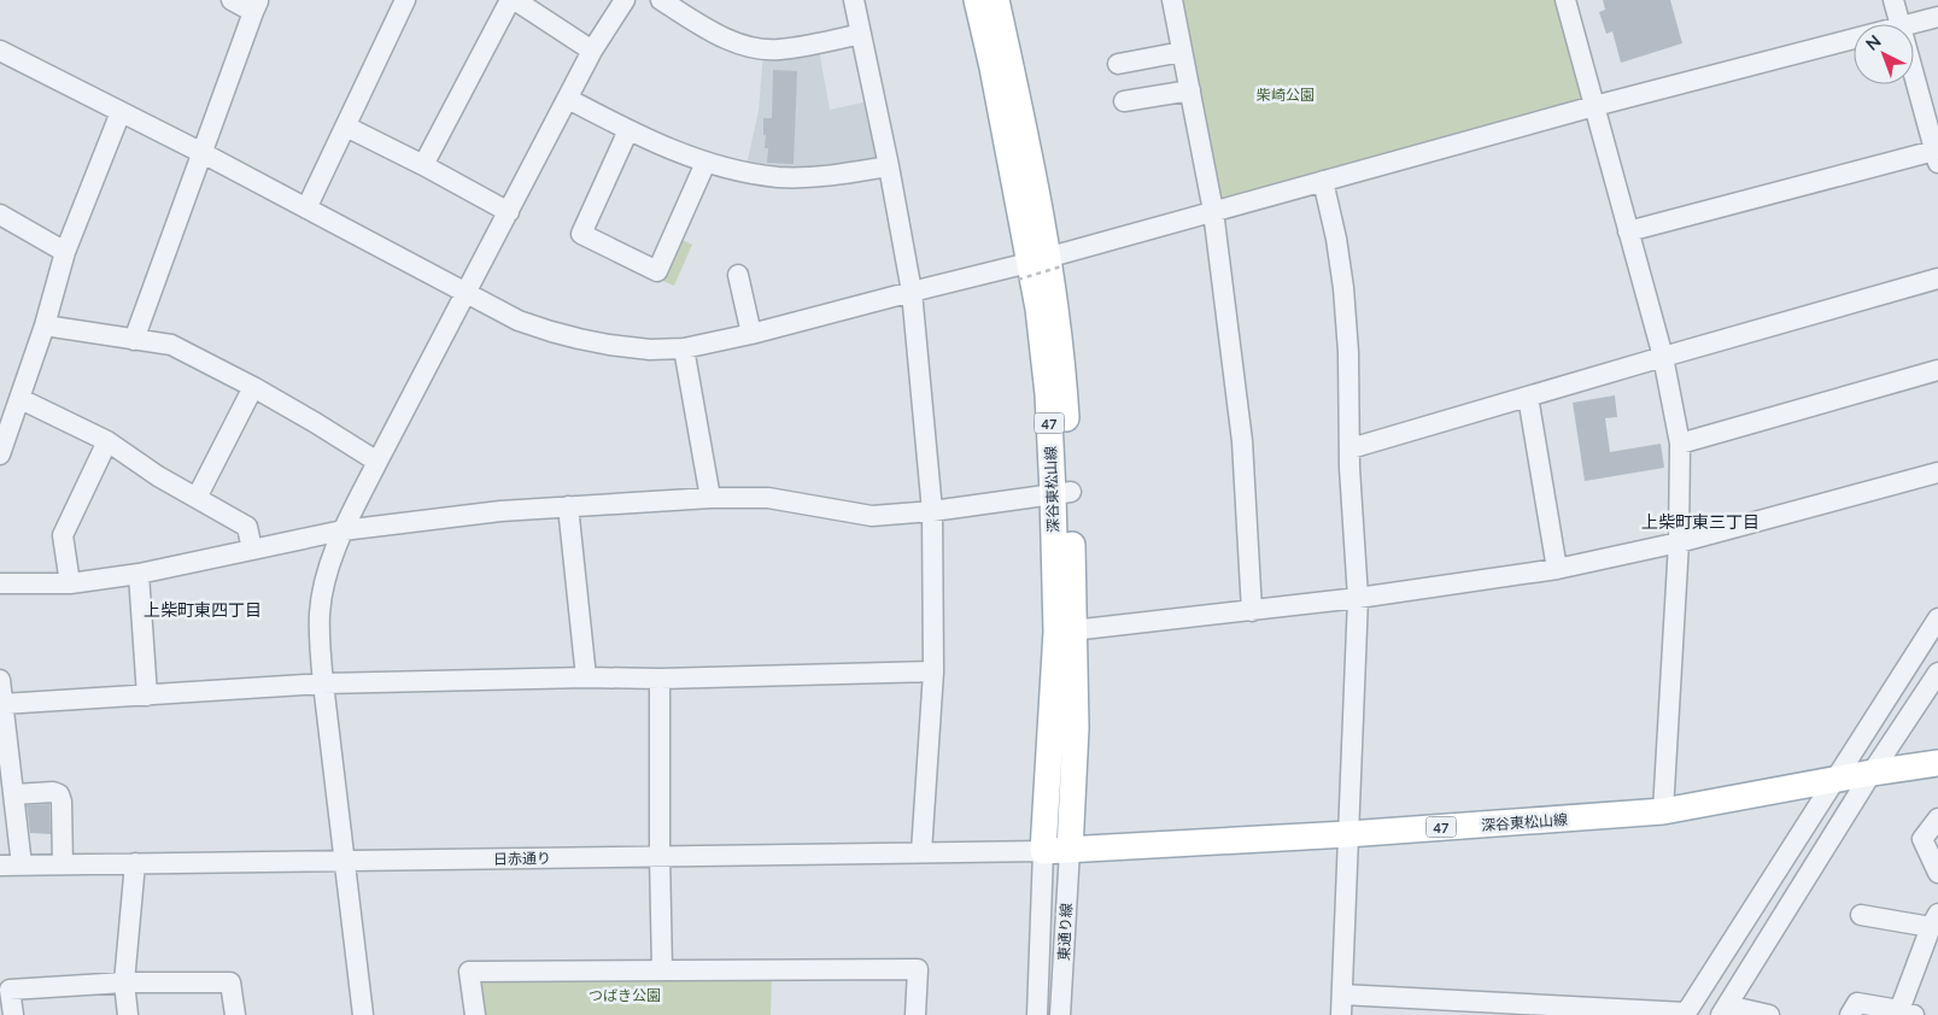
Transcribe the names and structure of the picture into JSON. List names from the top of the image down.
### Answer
{
  "streets": {
    "main road": ["47", "深谷東松山線"],
    "street": ["日赤通り", "東通り線"]
  },
  "crossings": [
    ["深谷東松山線", "日赤通り"],
    ["深谷東松山線", "東通り線"],
    ["日赤通り", "東通り線"]
  ],
  "districts": ["上柴町東三丁目", "上柴町東四丁目"],
  "parks": ["柴崎公園", "つばき公園"],
  "north": "top left"
}
